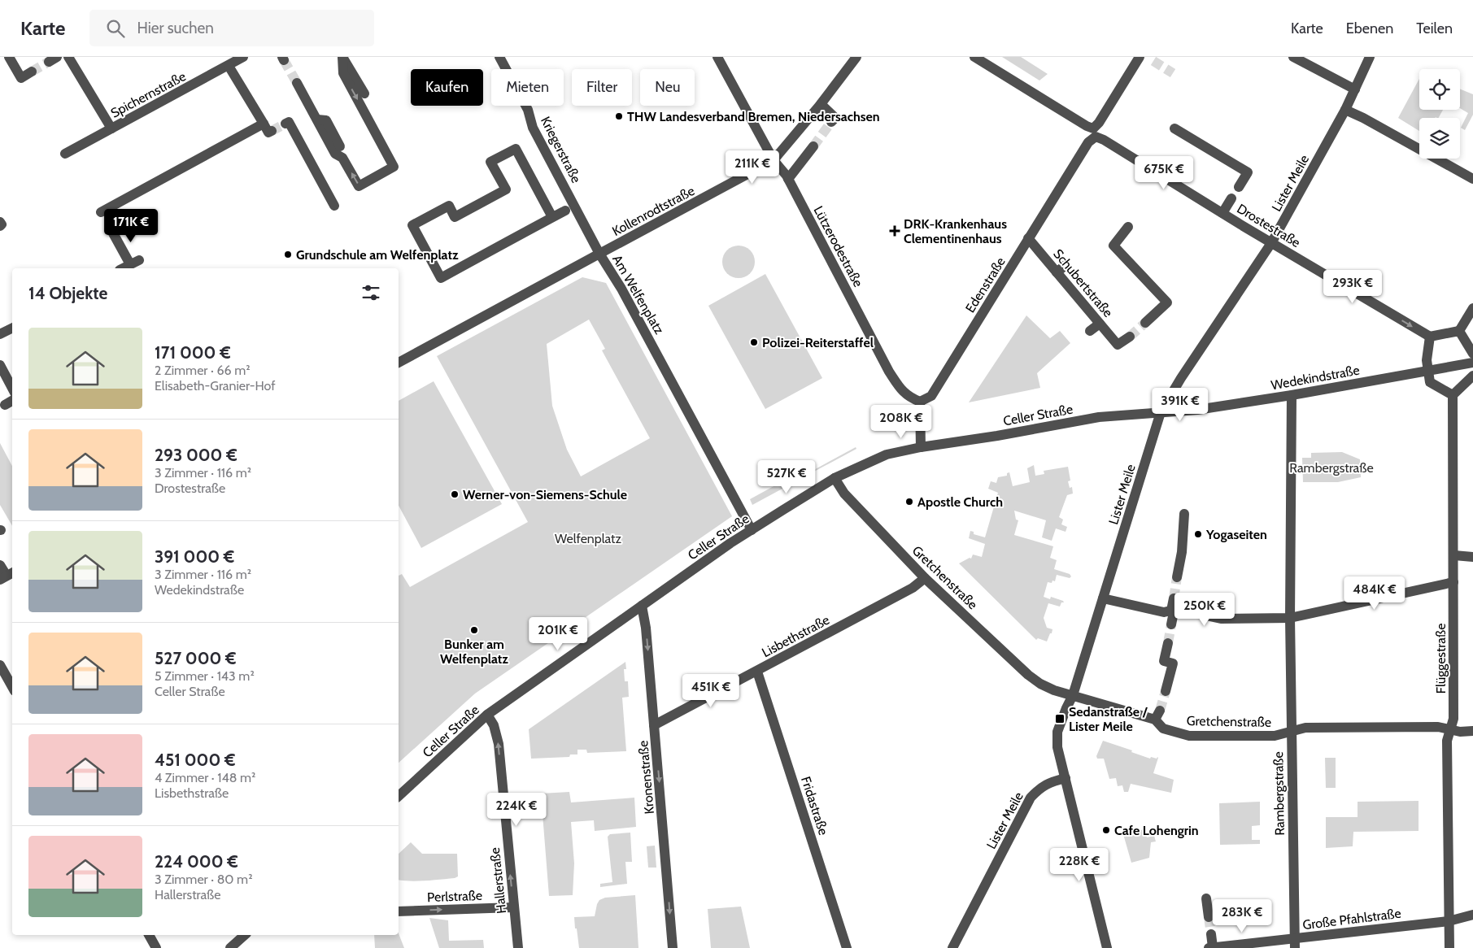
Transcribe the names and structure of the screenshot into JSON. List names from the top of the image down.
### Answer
{
  "streets": {
    "street": [
      "Spichernstraße",
      "Kriegerstraße",
      "Lister Meile",
      "Kollenrodtstraße",
      "Drostestraße",
      "Lützerodestraße",
      "Schubertstraße",
      "Edenstraße",
      "Am Welfenplatz",
      "Wedekindstraße",
      "Celler Straße",
      "Gretchenstraße",
      "Lisbethstraße",
      "Flüggestraße",
      "Kronenstraße",
      "Rambergstraße",
      "Fridastraße",
      "Hallerstraße",
      "Perlstraße",
      "Große Pfahlstraße"
    ]
  },
  "crossings": [
    ["Kriegerstraße", "Kollenrodtstraße"],
    ["Kriegerstraße", "Am Welfenplatz"],
    ["Lister Meile", "Drostestraße"],
    ["Lister Meile", "Wedekindstraße"],
    ["Lister Meile", "Celler Straße"],
    ["Lister Meile", "Gretchenstraße"],
    ["Kollenrodtstraße", "Lützerodestraße"],
    ["Kollenrodtstraße", "Am Welfenplatz"],
    ["Drostestraße", "Edenstraße"],
    ["Lützerodestraße", "Edenstraße"],
    ["Schubertstraße", "Edenstraße"],
    ["Am Welfenplatz", "Celler Straße"],
    ["Wedekindstraße", "Celler Straße"],
    ["Wedekindstraße", "Rambergstraße"],
    ["Celler Straße", "Gretchenstraße"],
    ["Celler Straße", "Kronenstraße"],
    ["Celler Straße", "Hallerstraße"],
    ["Gretchenstraße", "Lisbethstraße"],
    ["Gretchenstraße", "Flüggestraße"],
    ["Gretchenstraße", "Rambergstraße"],
    ["Lisbethstraße", "Kronenstraße"],
    ["Lisbethstraße", "Fridastraße"],
    ["Flüggestraße", "Große Pfahlstraße"],
    ["Rambergstraße", "Große Pfahlstraße"],
    ["Hallerstraße", "Perlstraße"]
  ],
  "one_way": ["Kronenstraße", "Hallerstraße", "Perlstraße"],
  "parks": ["Rambergstraße", "Welfenplatz"],
  "places": {
    "other": [
      "THW Landesverband Bremen, Niedersachsen",
      "Grundschule am Welfenplatz",
      "Polizei-Reiterstaffel",
      "Werner-von-Siemens-Schule",
      "Apostle Church",
      "Yogaseiten",
      "Bunker am Welfenplatz",
      "Cafe Lohengrin"
    ],
    "health": ["DRK-Krankenhaus Clementinenhaus"],
    "transit": ["Sedanstraße / Lister Meile"]
  },
  "page": {
    "header": "Karte",
    "search": "Hier suchen",
    "nav": ["Karte", "Ebenen", "Teilen"],
    "chip": [
      "Kaufen",
      "Mieten",
      "Filter",
      "Neu"
    ],
    "price": [
      "211K €",
      "675K €",
      "171K €",
      "293K €",
      "391K €",
      "208K €",
      "527K €",
      "484K €",
      "250K €",
      "201K €",
      "451K €",
      "224K €",
      "228K €",
      "283K €"
    ],
    "heading": "14 Objekte",
    "list": [
      {
        "name": "171 000 €",
        "note": "2 Zimmer · 66 m² · Elisabeth-Granier-Hof"
      },
      {
        "name": "293 000 €",
        "note": "3 Zimmer · 116 m² · Drostestraße"
      },
      {
        "name": "391 000 €",
        "note": "3 Zimmer · 116 m² · Wedekindstraße"
      },
      {
        "name": "527 000 €",
        "note": "5 Zimmer · 143 m² · Celler Straße"
      },
      {
        "name": "451 000 €",
        "note": "4 Zimmer · 148 m² · Lisbethstraße"
      },
      {
        "name": "224 000 €",
        "note": "3 Zimmer · 80 m² · Hallerstraße"
      }
    ]
  }
}
